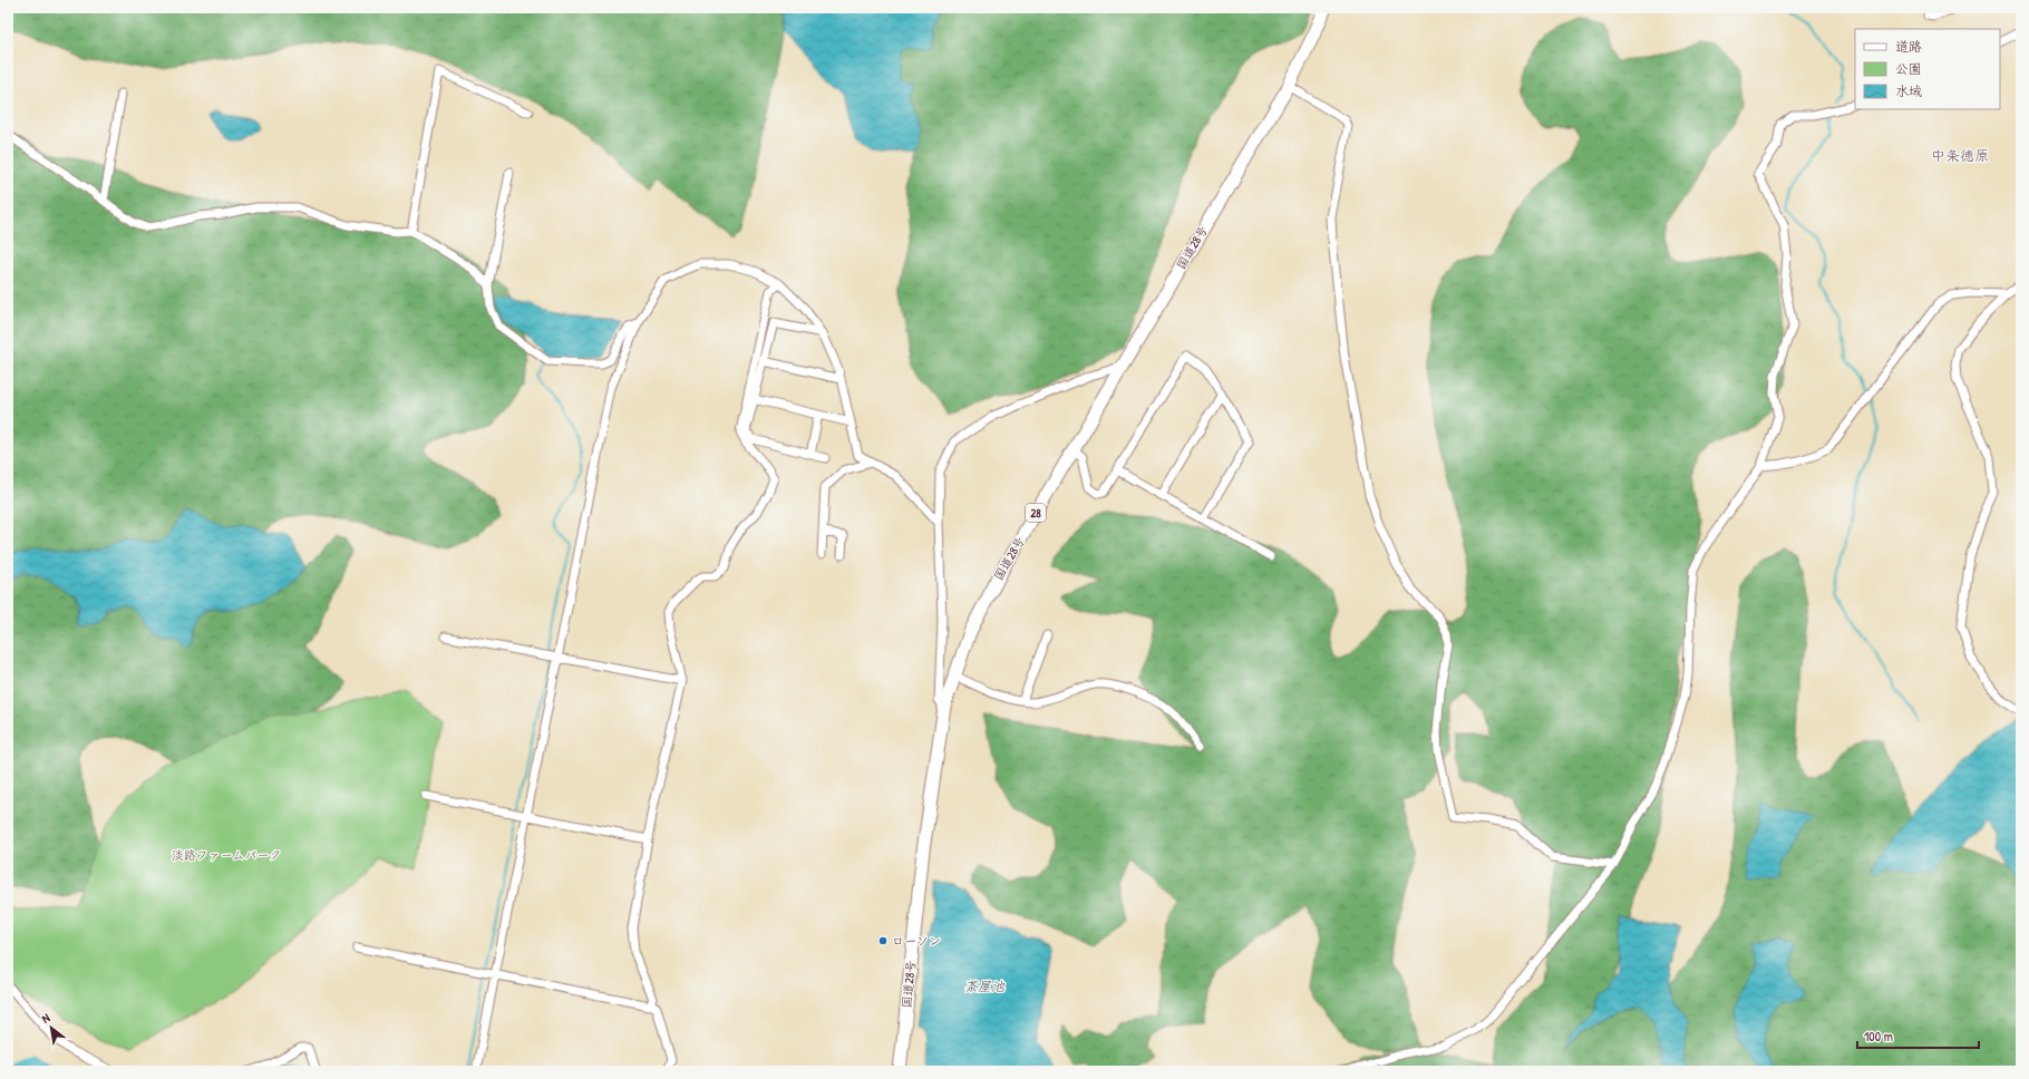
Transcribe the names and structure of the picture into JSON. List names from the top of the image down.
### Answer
{
  "streets": {
    "highway": ["国道28号", "28"]
  },
  "districts": ["中条徳原"],
  "water": ["茶屋池"],
  "parks": ["淡路ファームパーク"],
  "places": ["ローソン"],
  "legend": ["道路", "公園", "水域"],
  "scale_bar": "100 m",
  "north": "top left"
}
